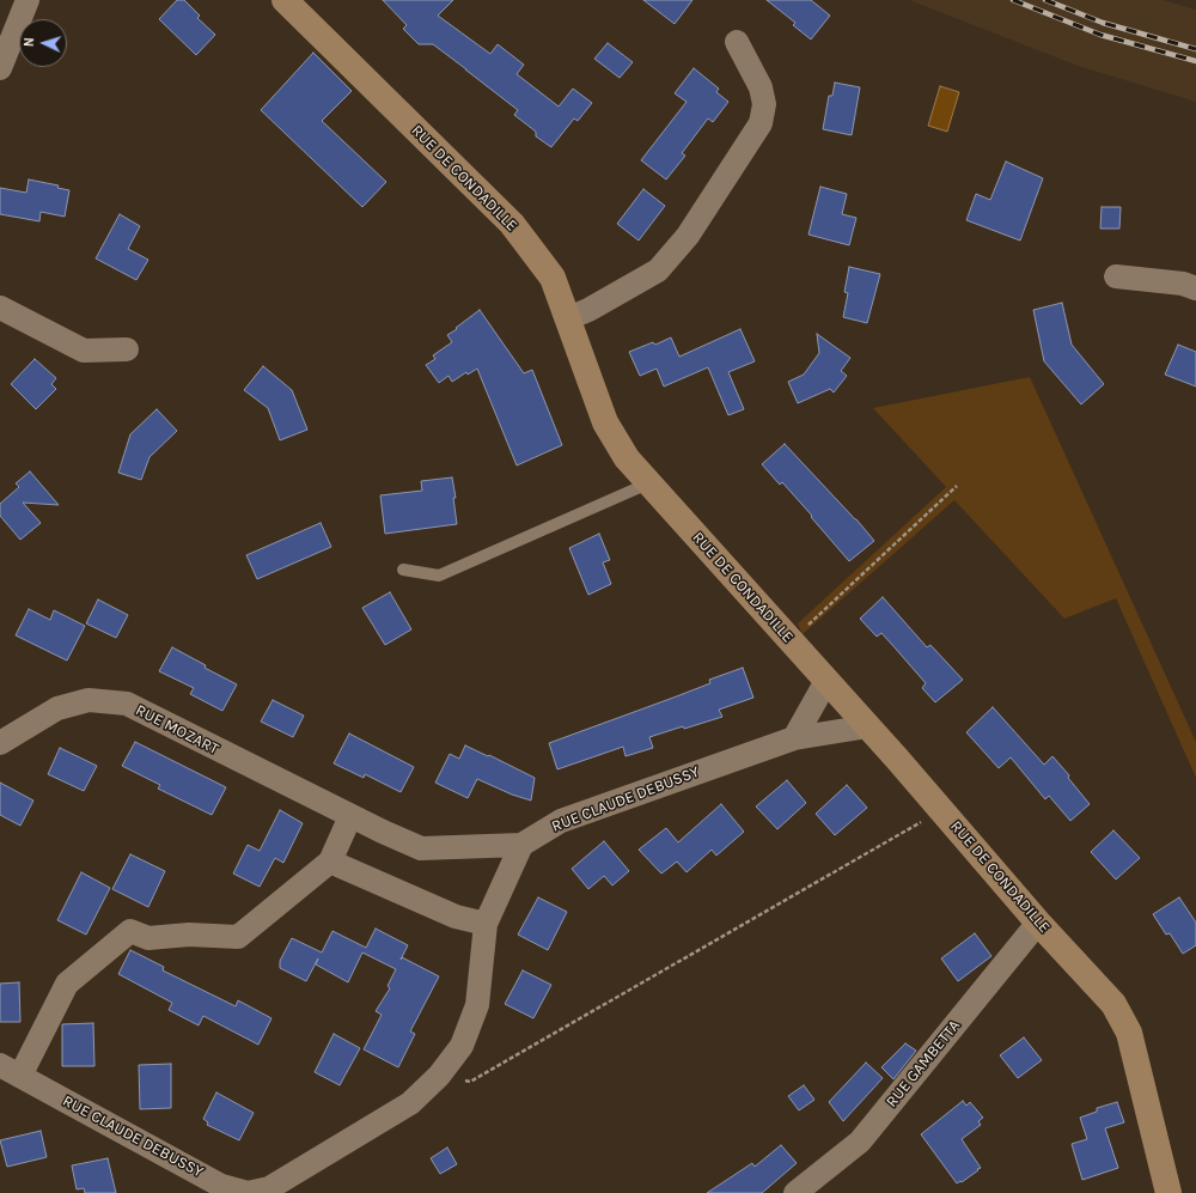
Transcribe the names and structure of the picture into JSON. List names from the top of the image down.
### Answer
{
  "streets": {
    "street": [
      "RUE DE CONDADILLE",
      "RUE MOZART",
      "RUE CLAUDE DEBUSSY",
      "RUE GAMBETTA"
    ]
  },
  "crossings": [
    ["RUE DE CONDADILLE", "RUE CLAUDE DEBUSSY"],
    ["RUE DE CONDADILLE", "RUE GAMBETTA"],
    ["RUE MOZART", "RUE CLAUDE DEBUSSY"]
  ],
  "north": "left"
}
